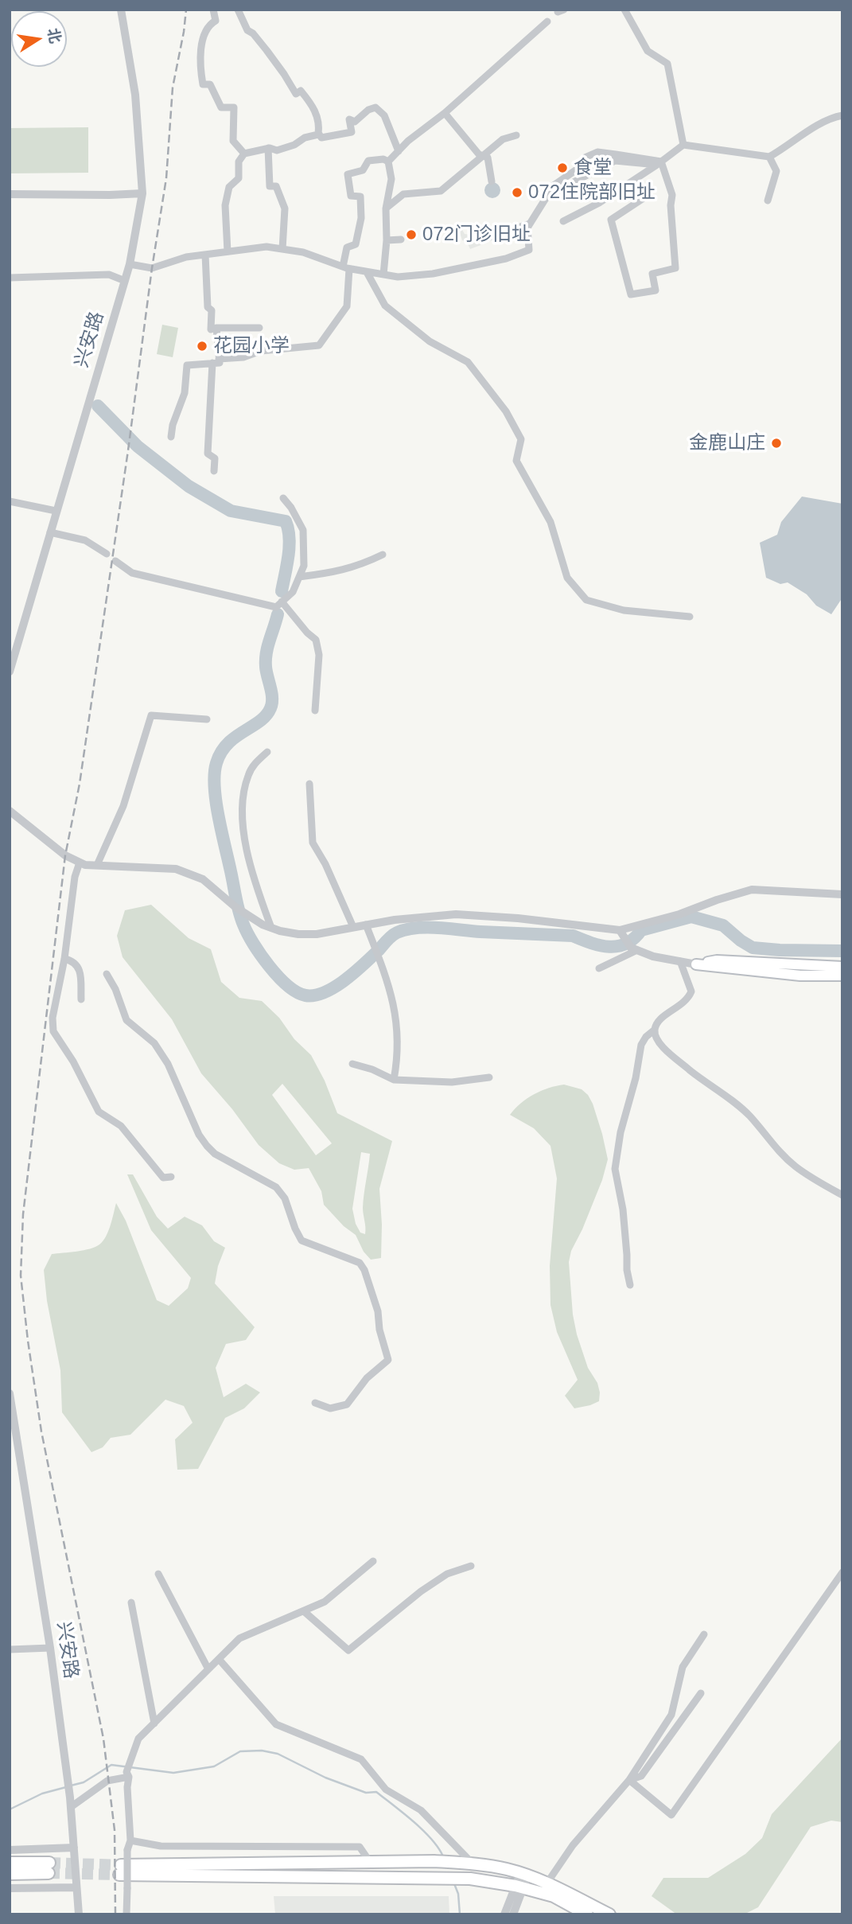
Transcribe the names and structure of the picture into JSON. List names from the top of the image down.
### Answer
{
  "streets": {
    "street": ["兴安路"]
  },
  "places": [
    "食堂",
    "072住院部旧址",
    "072门诊旧址",
    "花园小学",
    "金鹿山庄"
  ],
  "north": "right"
}
